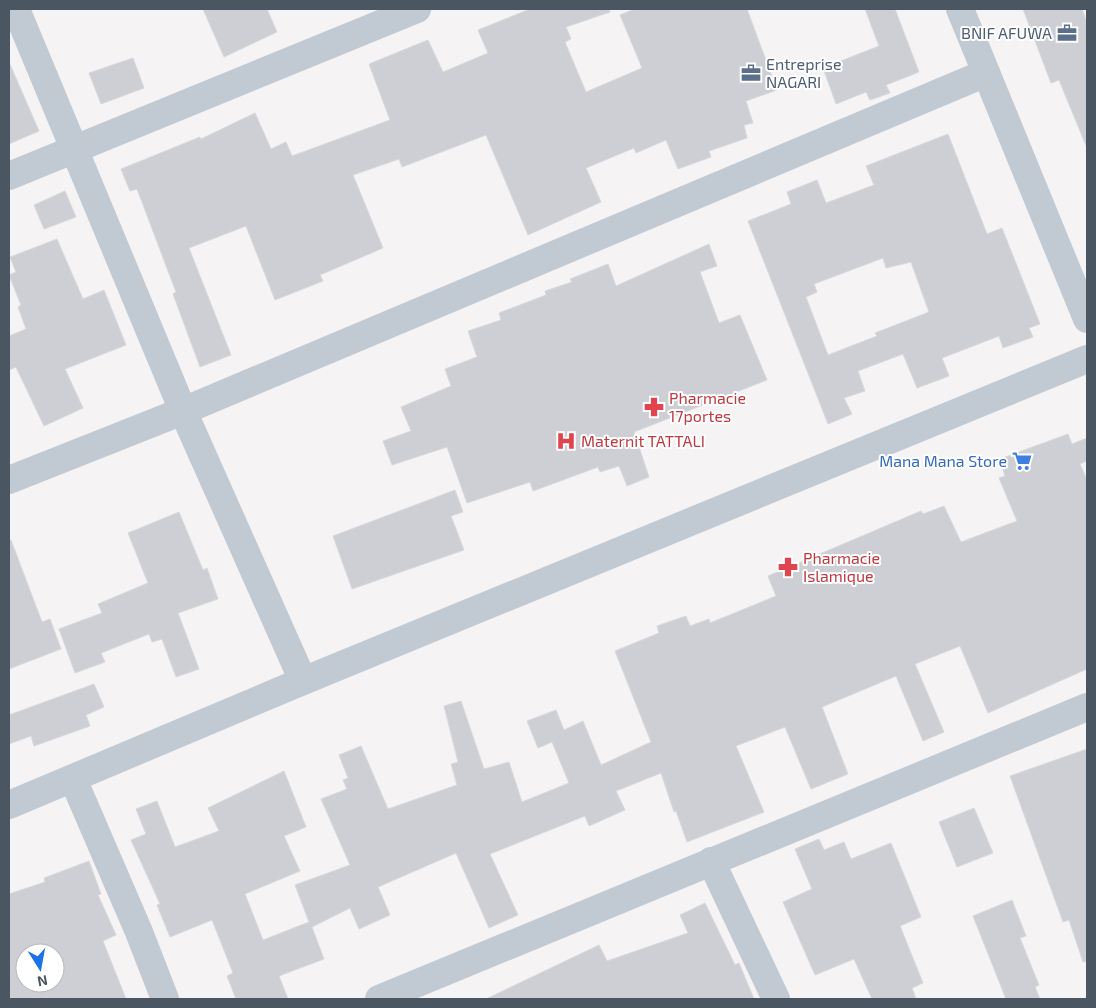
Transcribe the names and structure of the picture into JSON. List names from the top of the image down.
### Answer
{
  "places": {
    "office": ["BNIF AFUWA", "Entreprise NAGARI"],
    "pharmacy": ["Pharmacie 17portes", "Pharmacie Islamique"],
    "hospital": ["Maternit TATTALI"],
    "supermarket": ["Mana Mana Store"]
  },
  "north": "bottom"
}
